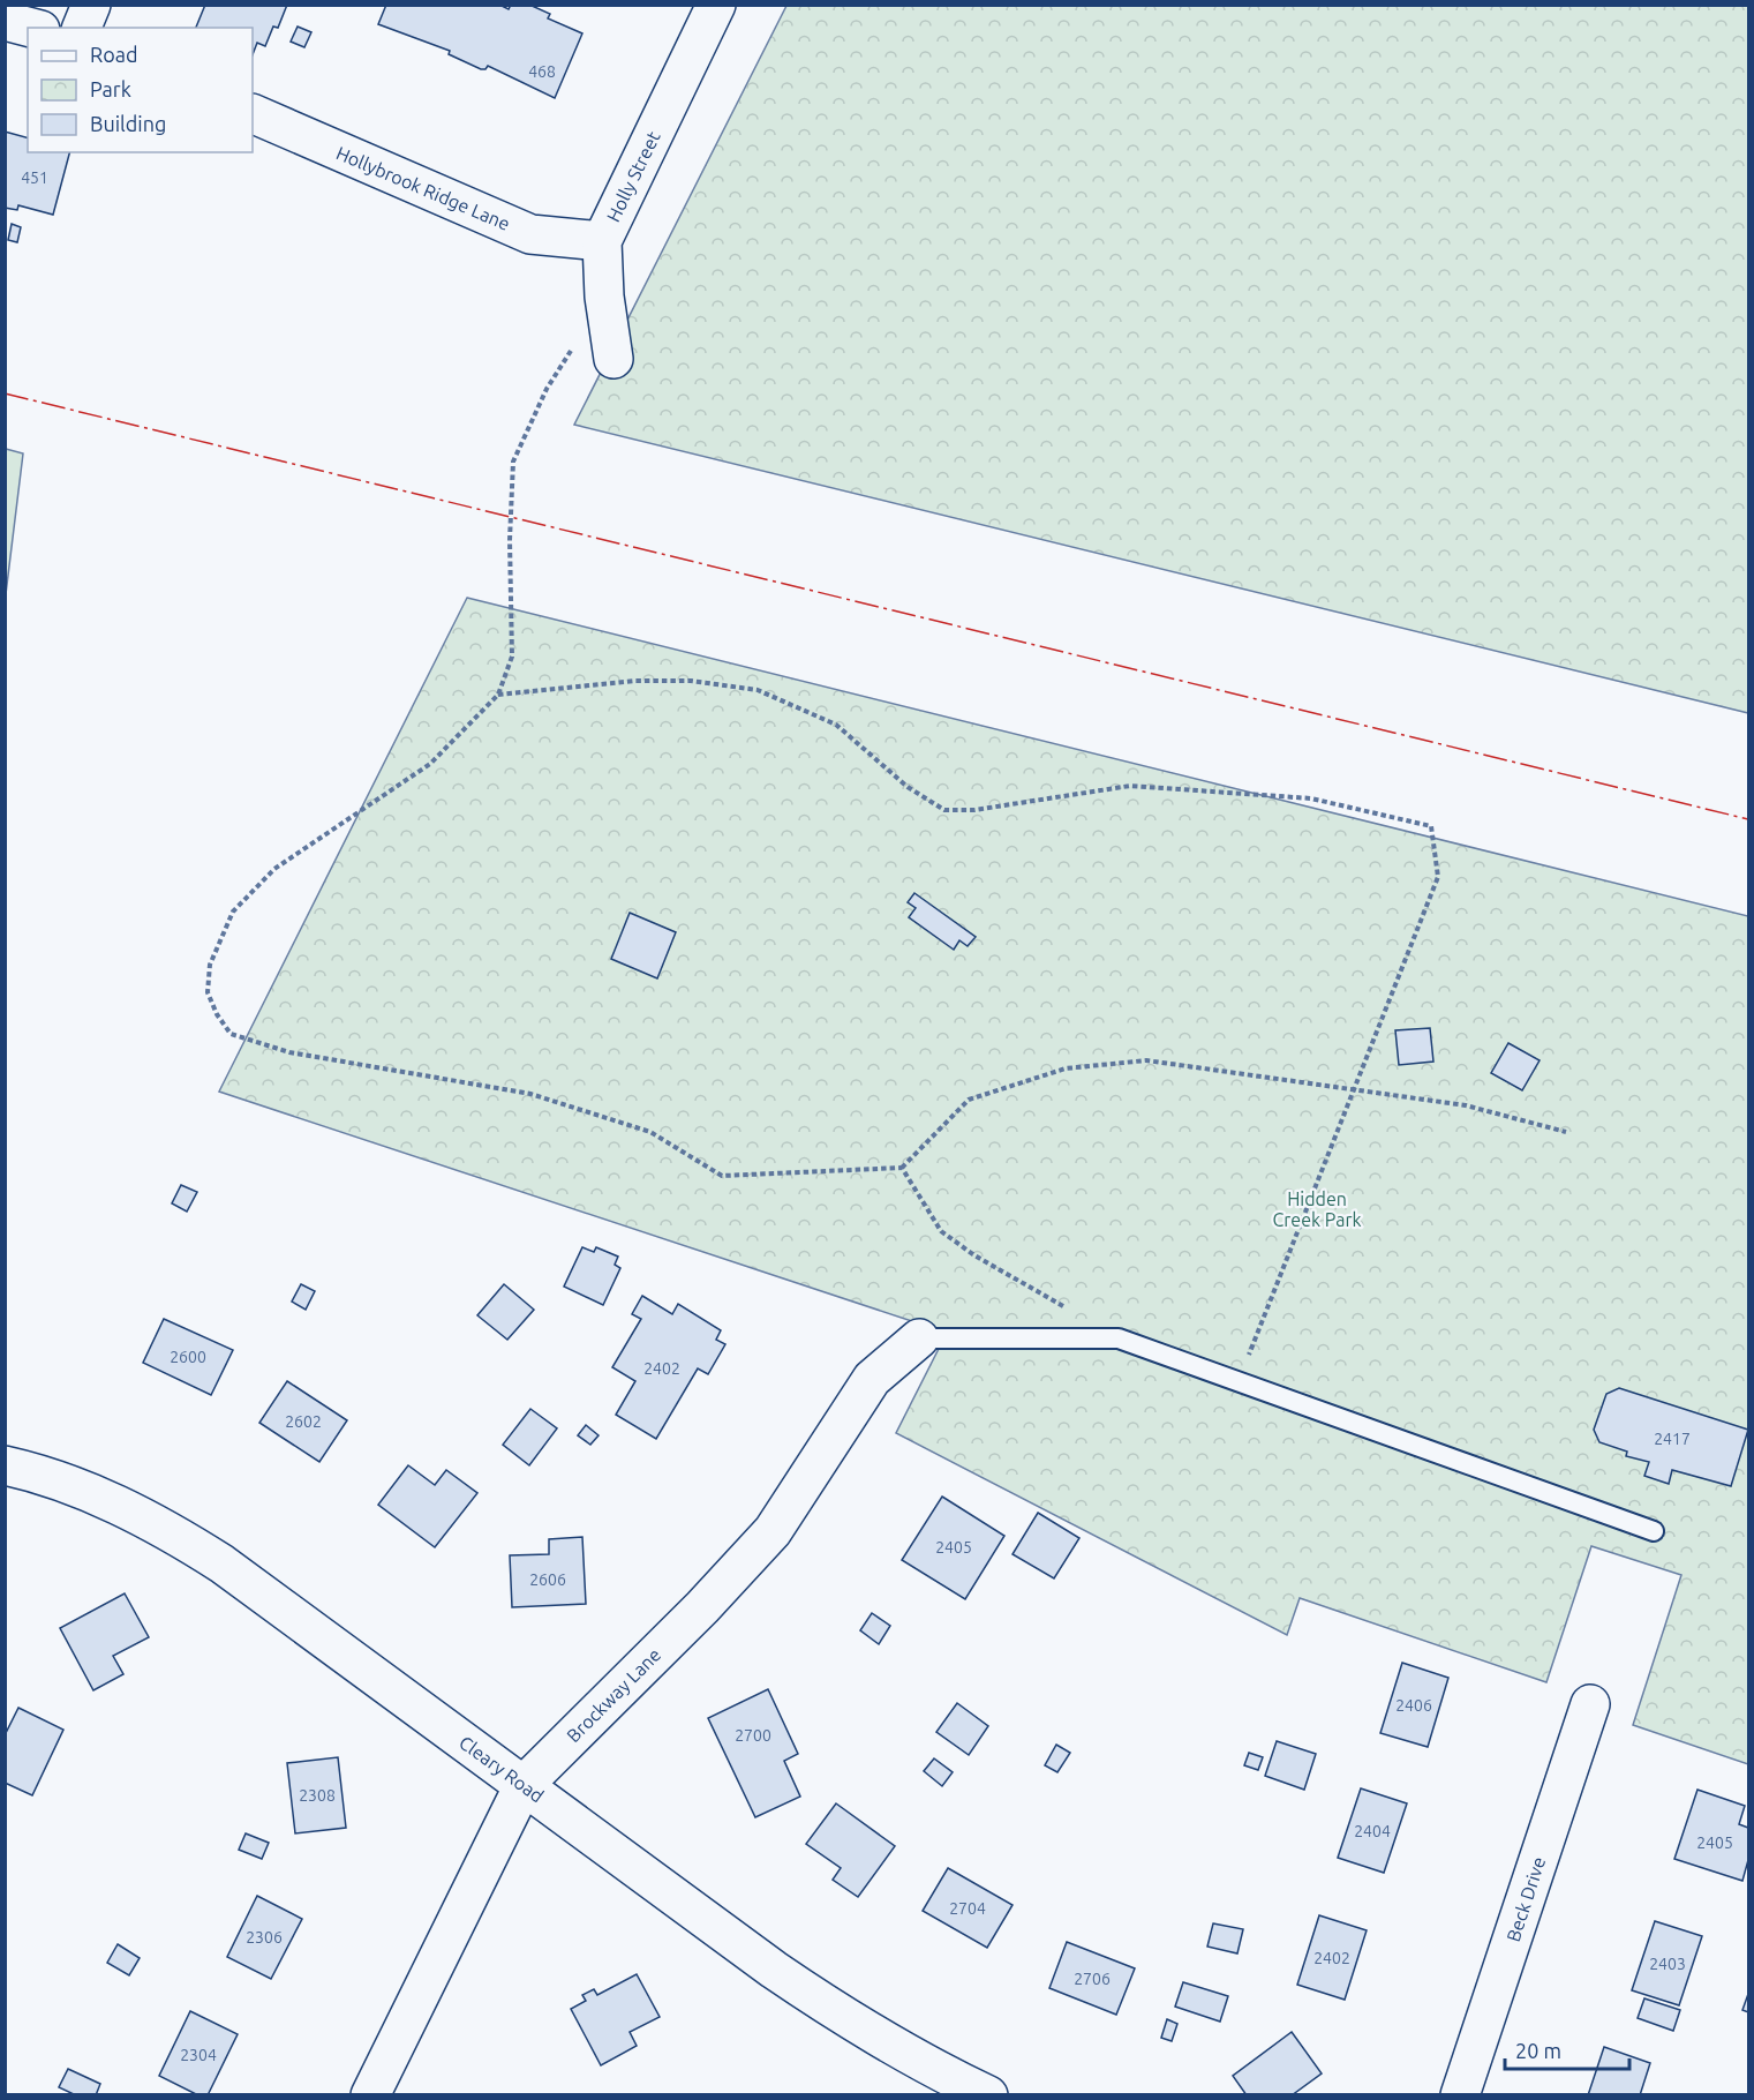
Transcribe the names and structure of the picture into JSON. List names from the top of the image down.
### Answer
{
  "streets": {
    "street": [
      "Holly Street",
      "Hollybrook Ridge Lane",
      "Brockway Lane",
      "Cleary Road",
      "Beck Drive"
    ]
  },
  "crossings": [
    ["Holly Street", "Hollybrook Ridge Lane"],
    ["Brockway Lane", "Cleary Road"]
  ],
  "parks": ["Hidden Creek Park"],
  "house_numbers": [
    "468",
    "451",
    "2600",
    "2402",
    "2602",
    "2417",
    "2405",
    "2606",
    "2406",
    "2700",
    "2308",
    "2404",
    "2405",
    "2704",
    "2306",
    "2402",
    "2403",
    "2706",
    "2304"
  ],
  "legend": ["Road", "Park", "Building"],
  "scale_bar": "20 m"
}
